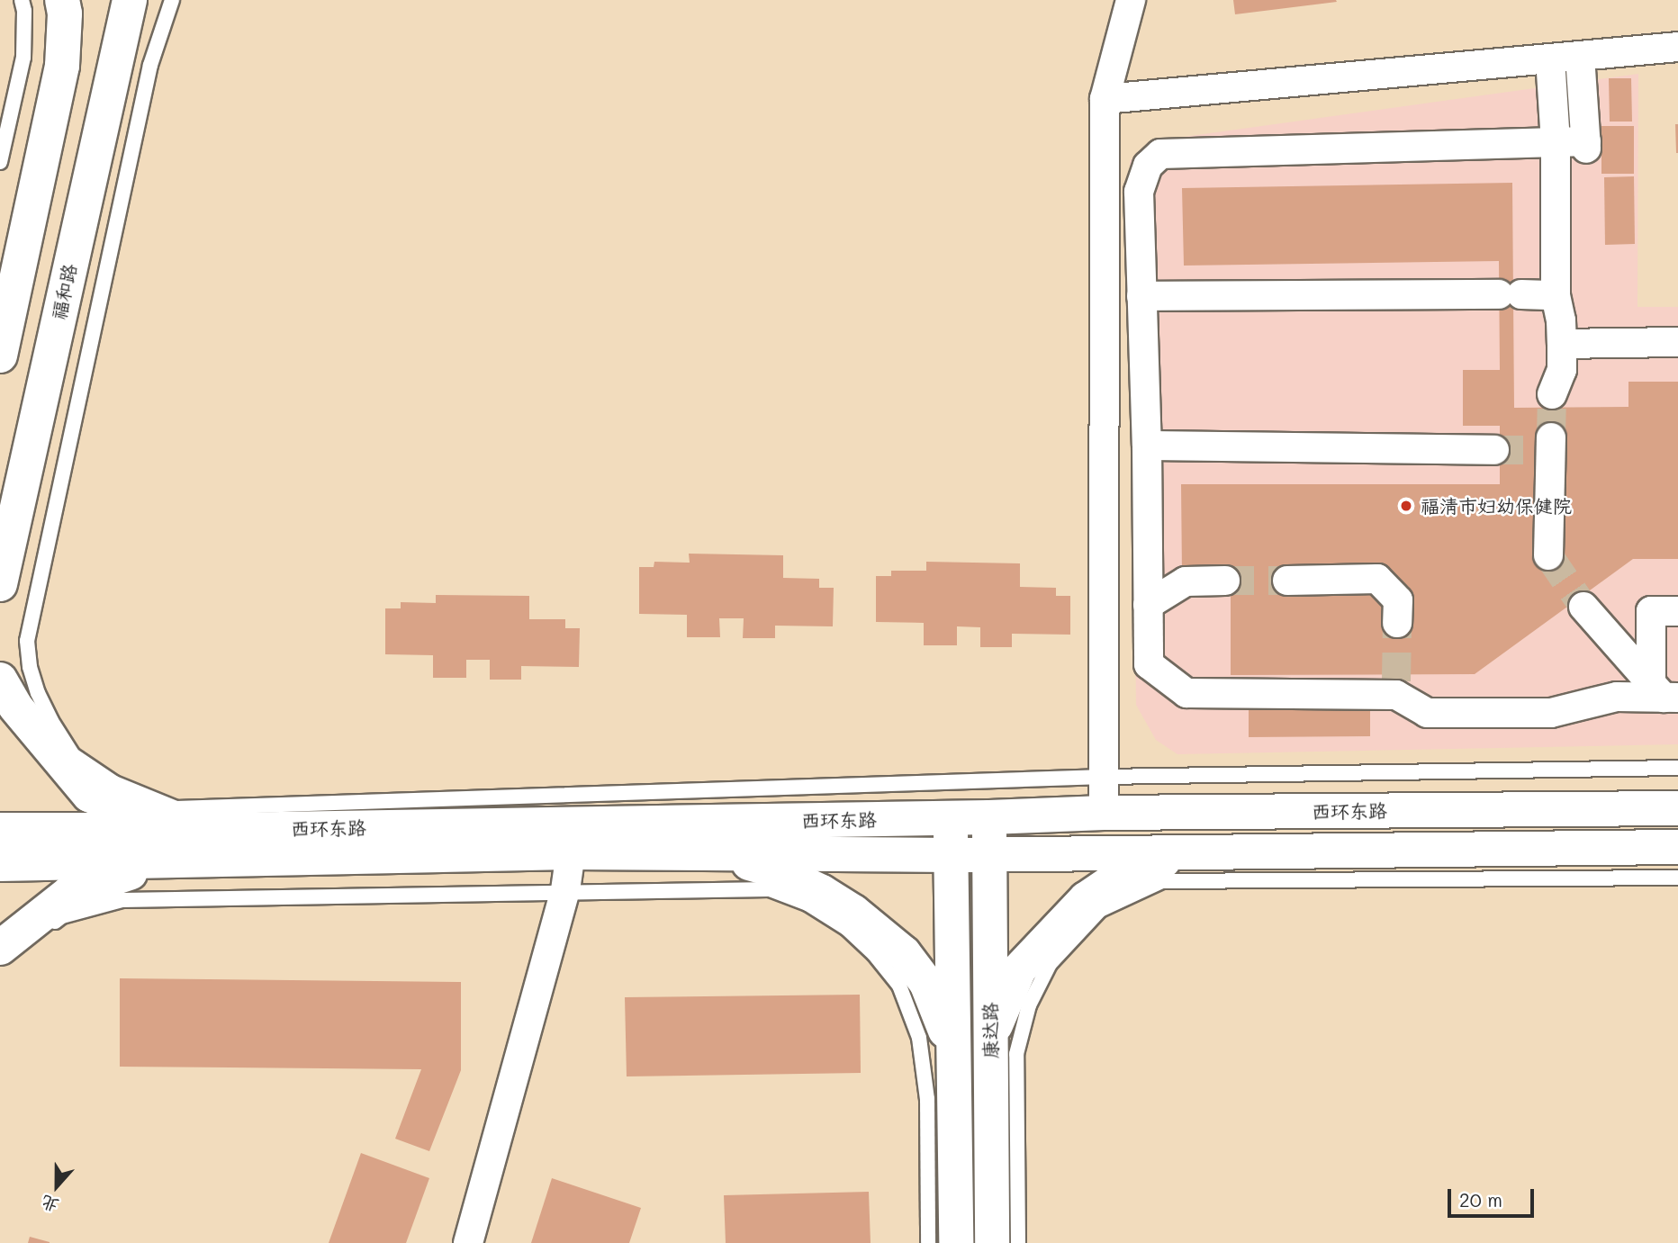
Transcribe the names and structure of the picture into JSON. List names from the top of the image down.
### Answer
{
  "streets": {
    "street": ["福和路", "西环东路", "康达路"]
  },
  "crossings": [
    ["西环东路", "康达路"]
  ],
  "places": ["福清市妇幼保健院"],
  "scale_bar": "20 m",
  "north": "bottom"
}
